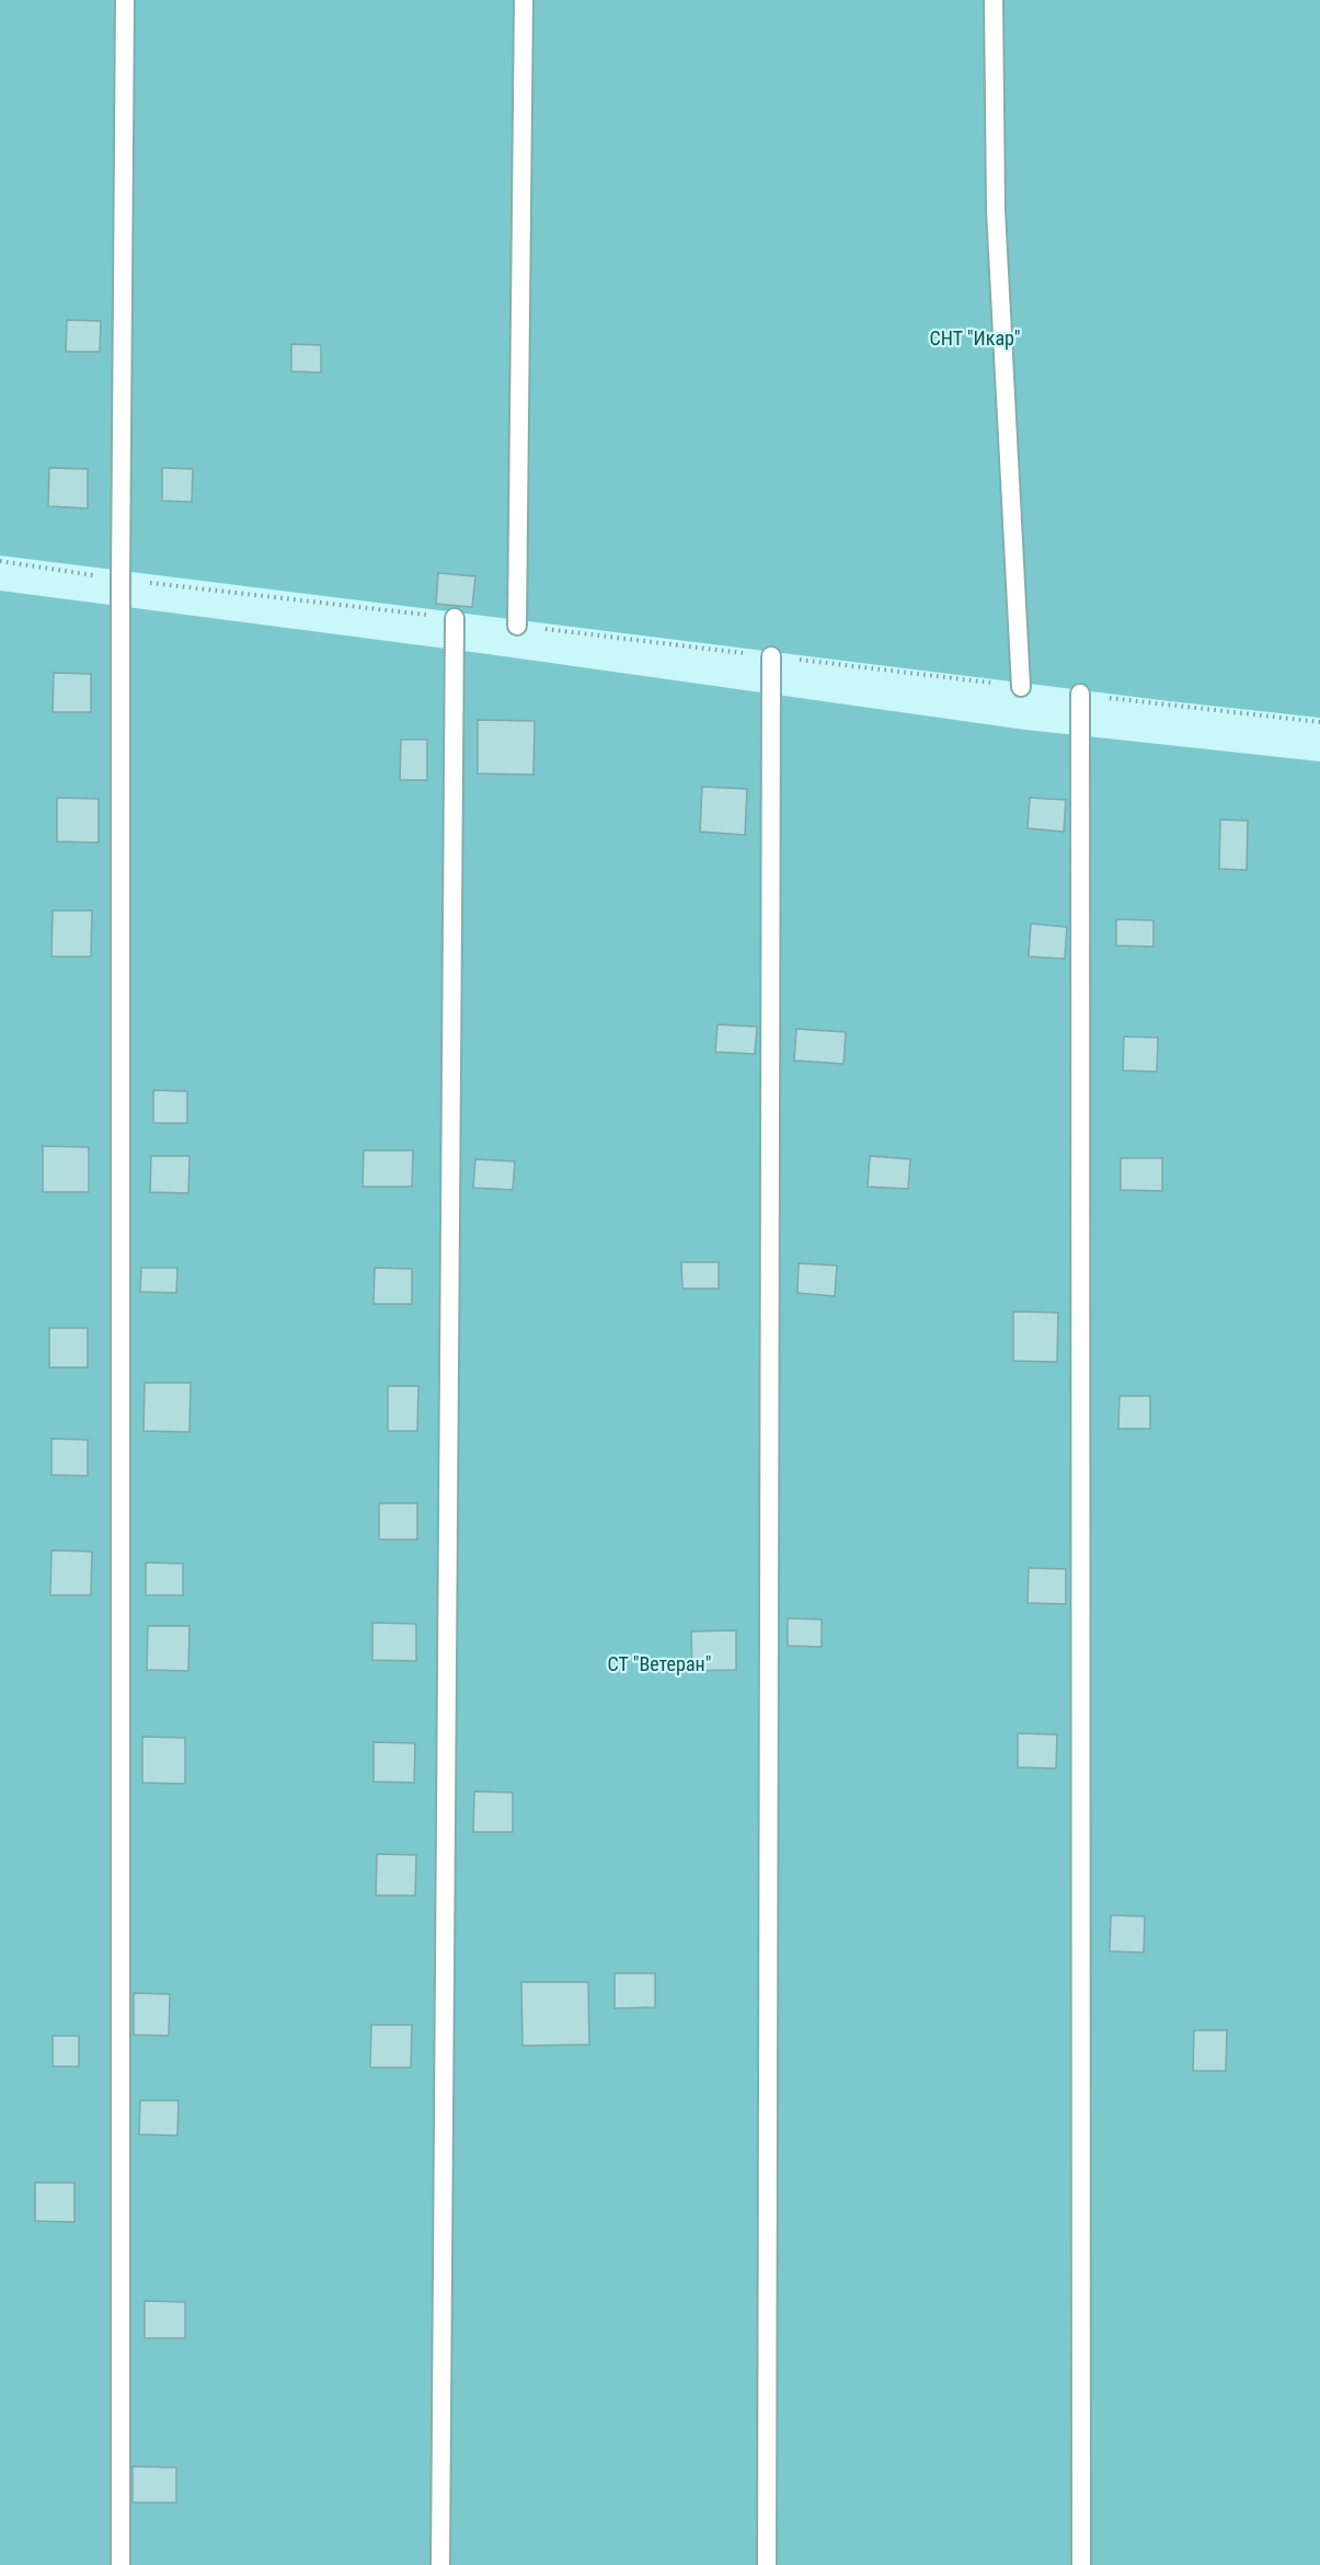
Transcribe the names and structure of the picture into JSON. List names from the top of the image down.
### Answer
{
  "parks": ["СНТ \"Икар\"", "СТ \"Ветеран\""]
}
